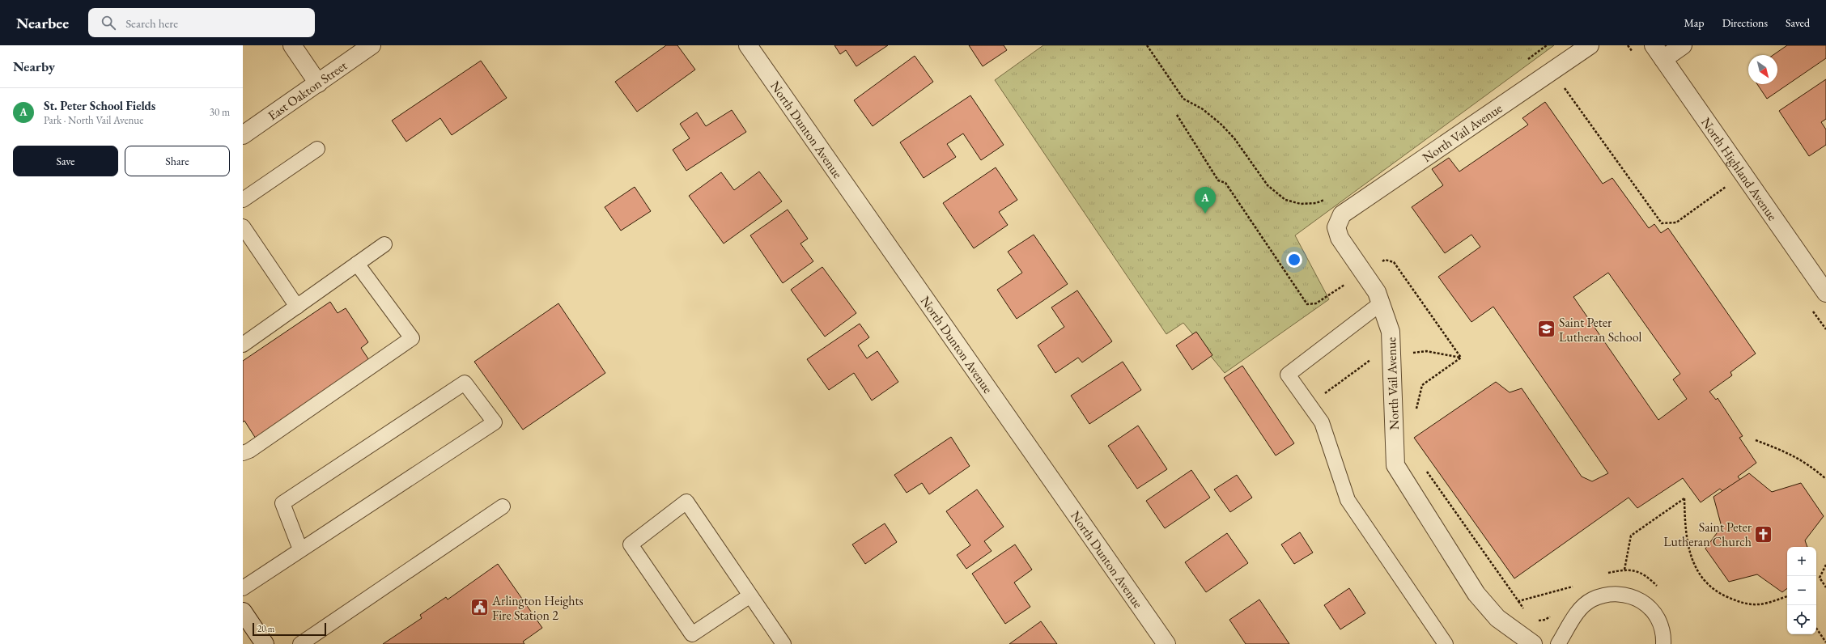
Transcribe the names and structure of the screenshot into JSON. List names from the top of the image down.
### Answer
{
  "streets": {
    "street": [
      "East Oakton Street",
      "North Dunton Avenue",
      "North Vail Avenue",
      "North Highland Avenue"
    ]
  },
  "places": {
    "school or university": ["Saint Peter Lutheran School"],
    "church": ["Saint Peter Lutheran Church"],
    "public building": ["Arlington Heights Fire Station 2"]
  },
  "scale_bar": "20 m",
  "north": "bottom right",
  "page": {
    "header": "Nearbee",
    "search": "Search here",
    "nav": ["Map", "Directions", "Saved"],
    "heading": "Nearby",
    "list": [
      {
        "mark": "A",
        "name": "St. Peter School Fields",
        "note": "Park · North Vail Avenue",
        "value": "30 m"
      }
    ],
    "buttons": ["Save", "Share"],
    "pins": "A",
    "map_buttons": ["+", "−"],
    "scale": "20 m"
  }
}
